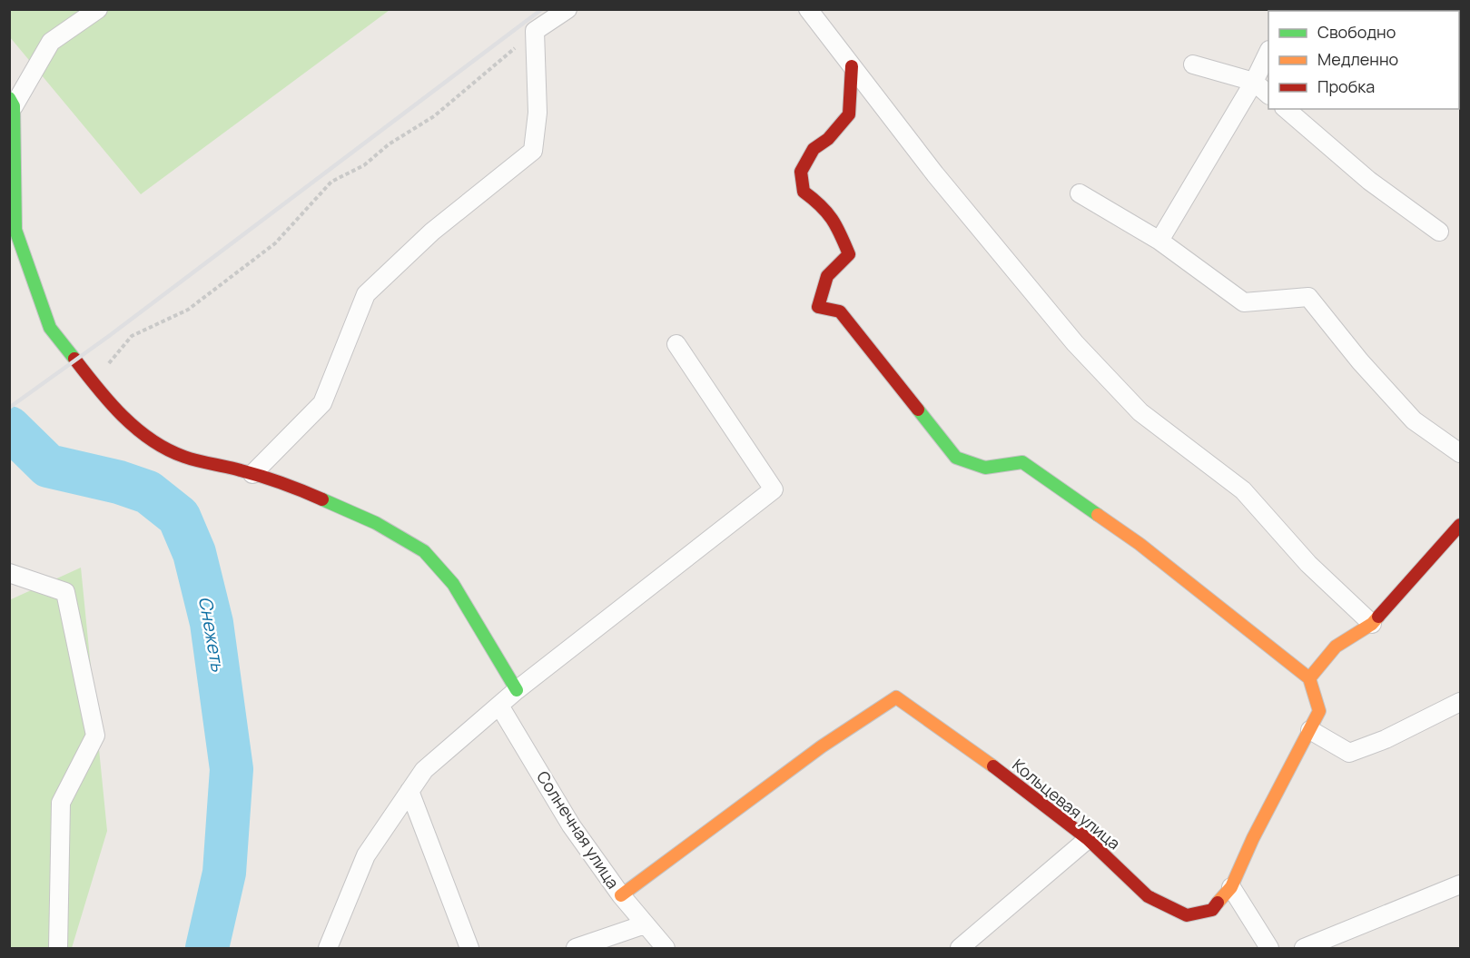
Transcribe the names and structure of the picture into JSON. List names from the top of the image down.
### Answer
{
  "streets": {
    "street": ["Кольцевая улица", "Солнечная улица"]
  },
  "crossings": [
    ["Кольцевая улица", "Солнечная улица"]
  ],
  "water": ["Снежеть"],
  "legend": ["Свободно", "Медленно", "Пробка"]
}
